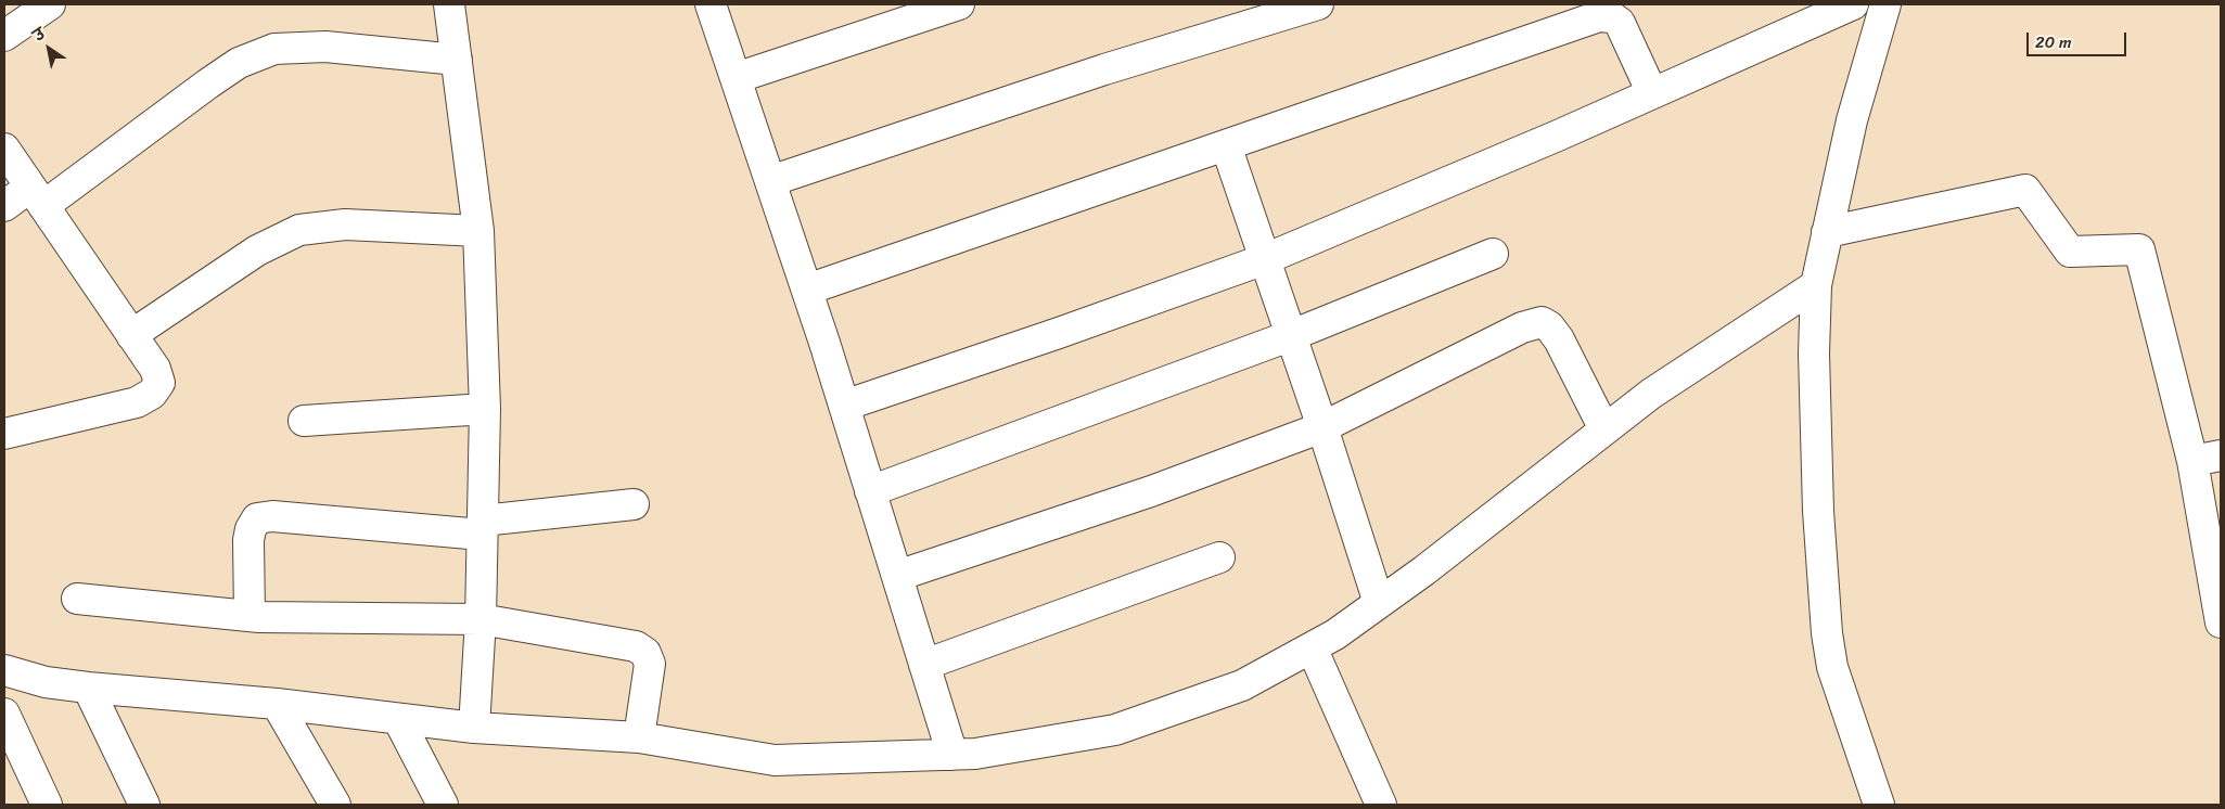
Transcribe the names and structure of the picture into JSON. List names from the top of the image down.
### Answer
{
  "scale_bar": "20 m",
  "north": "top left"
}
